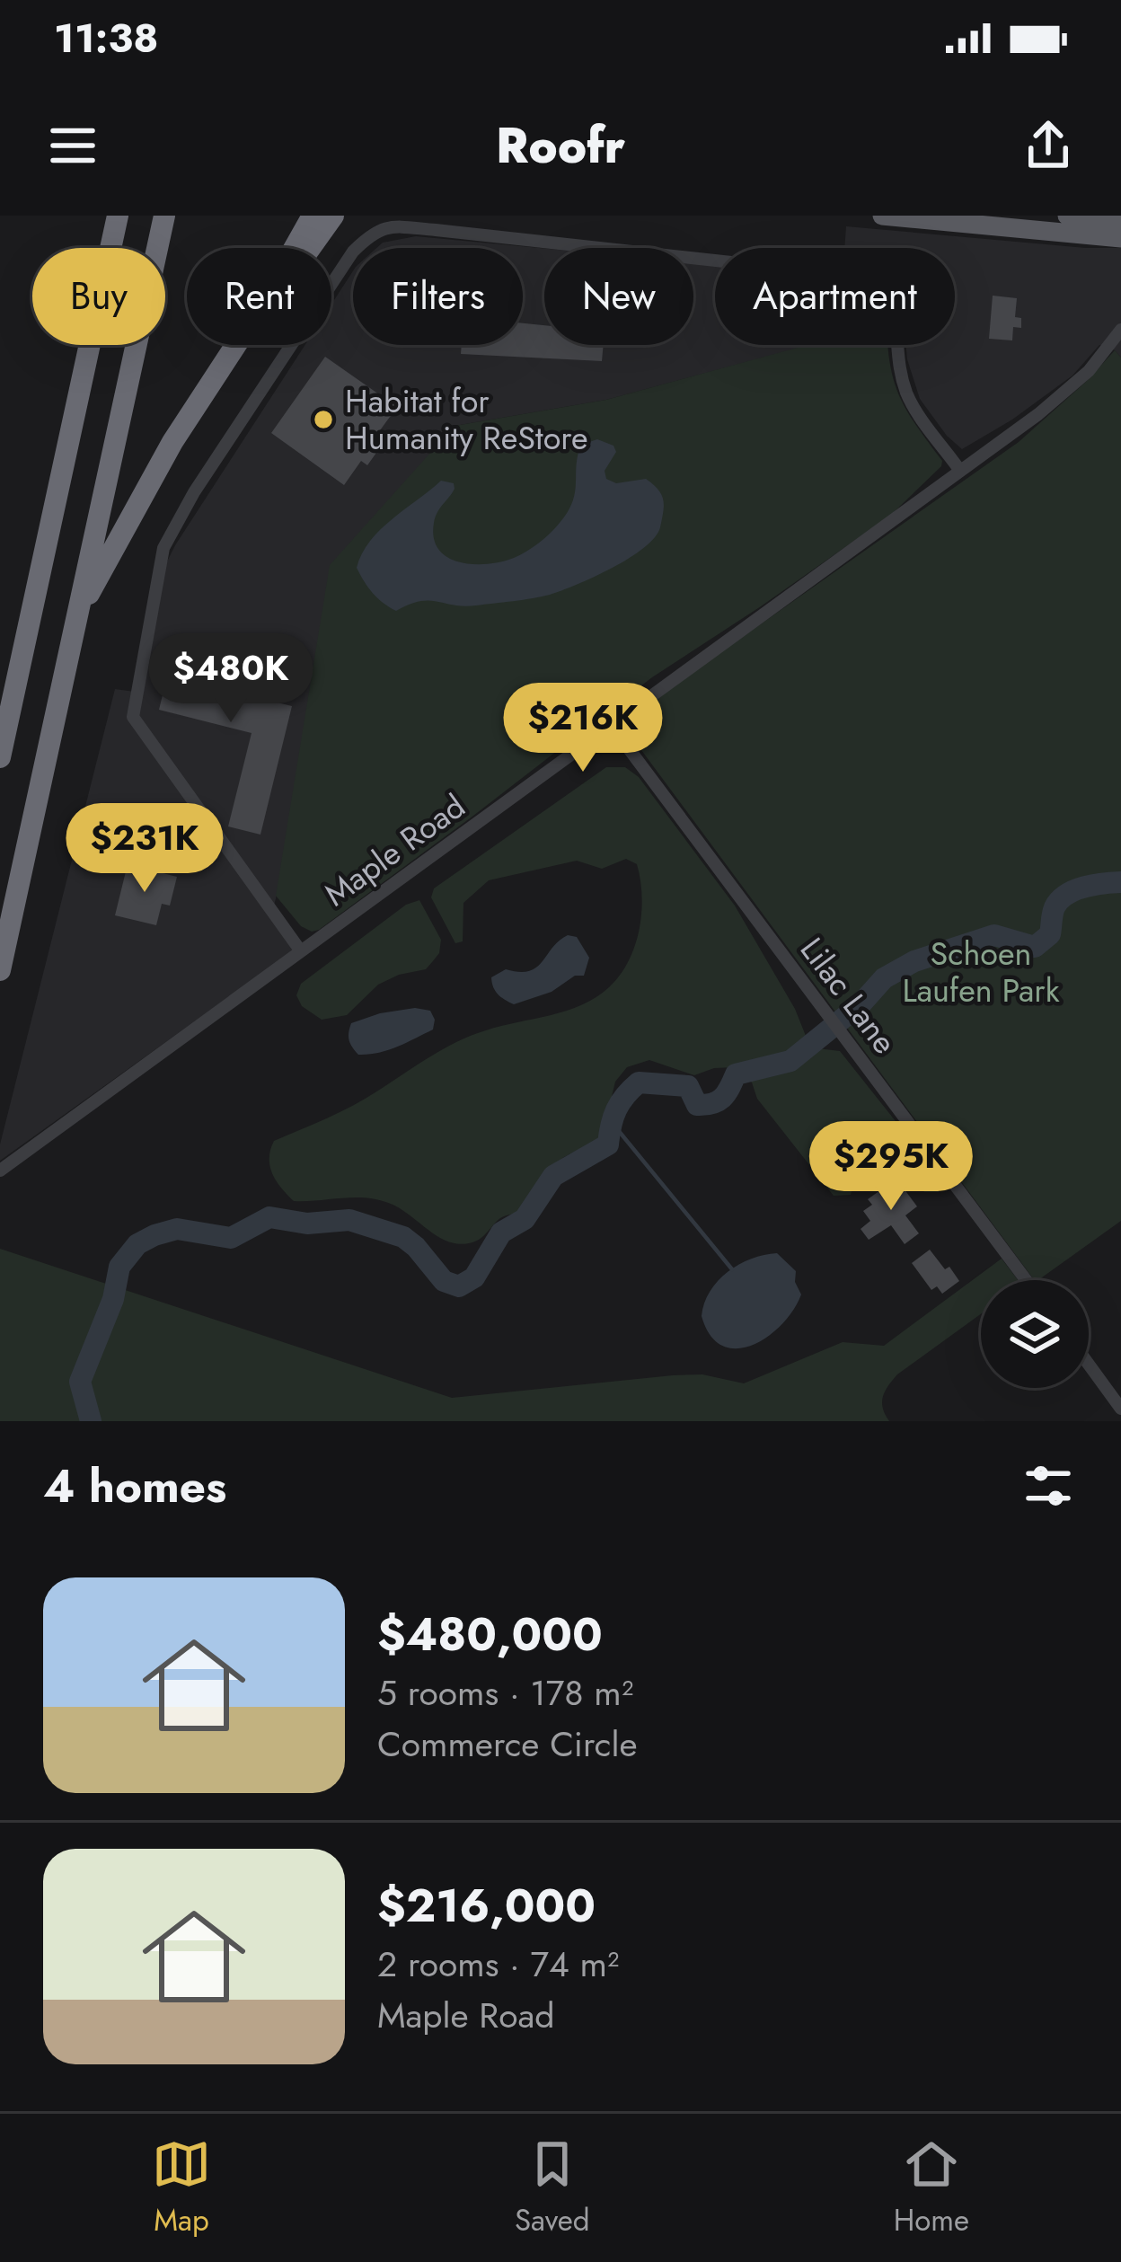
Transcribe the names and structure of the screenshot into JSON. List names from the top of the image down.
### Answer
{
  "streets": {
    "street": ["Maple Road", "Lilac Lane"]
  },
  "crossings": [
    ["Maple Road", "Lilac Lane"]
  ],
  "parks": ["Schoen Laufen Park"],
  "places": ["Habitat for Humanity ReStore"],
  "page": {
    "status": "11:38",
    "header": "Roofr",
    "chip": [
      "Buy",
      "Rent",
      "Filters",
      "New",
      "Apartment"
    ],
    "price": [
      "$480K",
      "$216K",
      "$231K",
      "$295K"
    ],
    "heading": "4 homes",
    "list": [
      {
        "name": "$480,000",
        "note": "5 rooms · 178 m² · Commerce Circle"
      },
      {
        "name": "$216,000",
        "note": "2 rooms · 74 m² · Maple Road"
      }
    ],
    "tabs": ["Map", "Saved", "Home"]
  }
}
